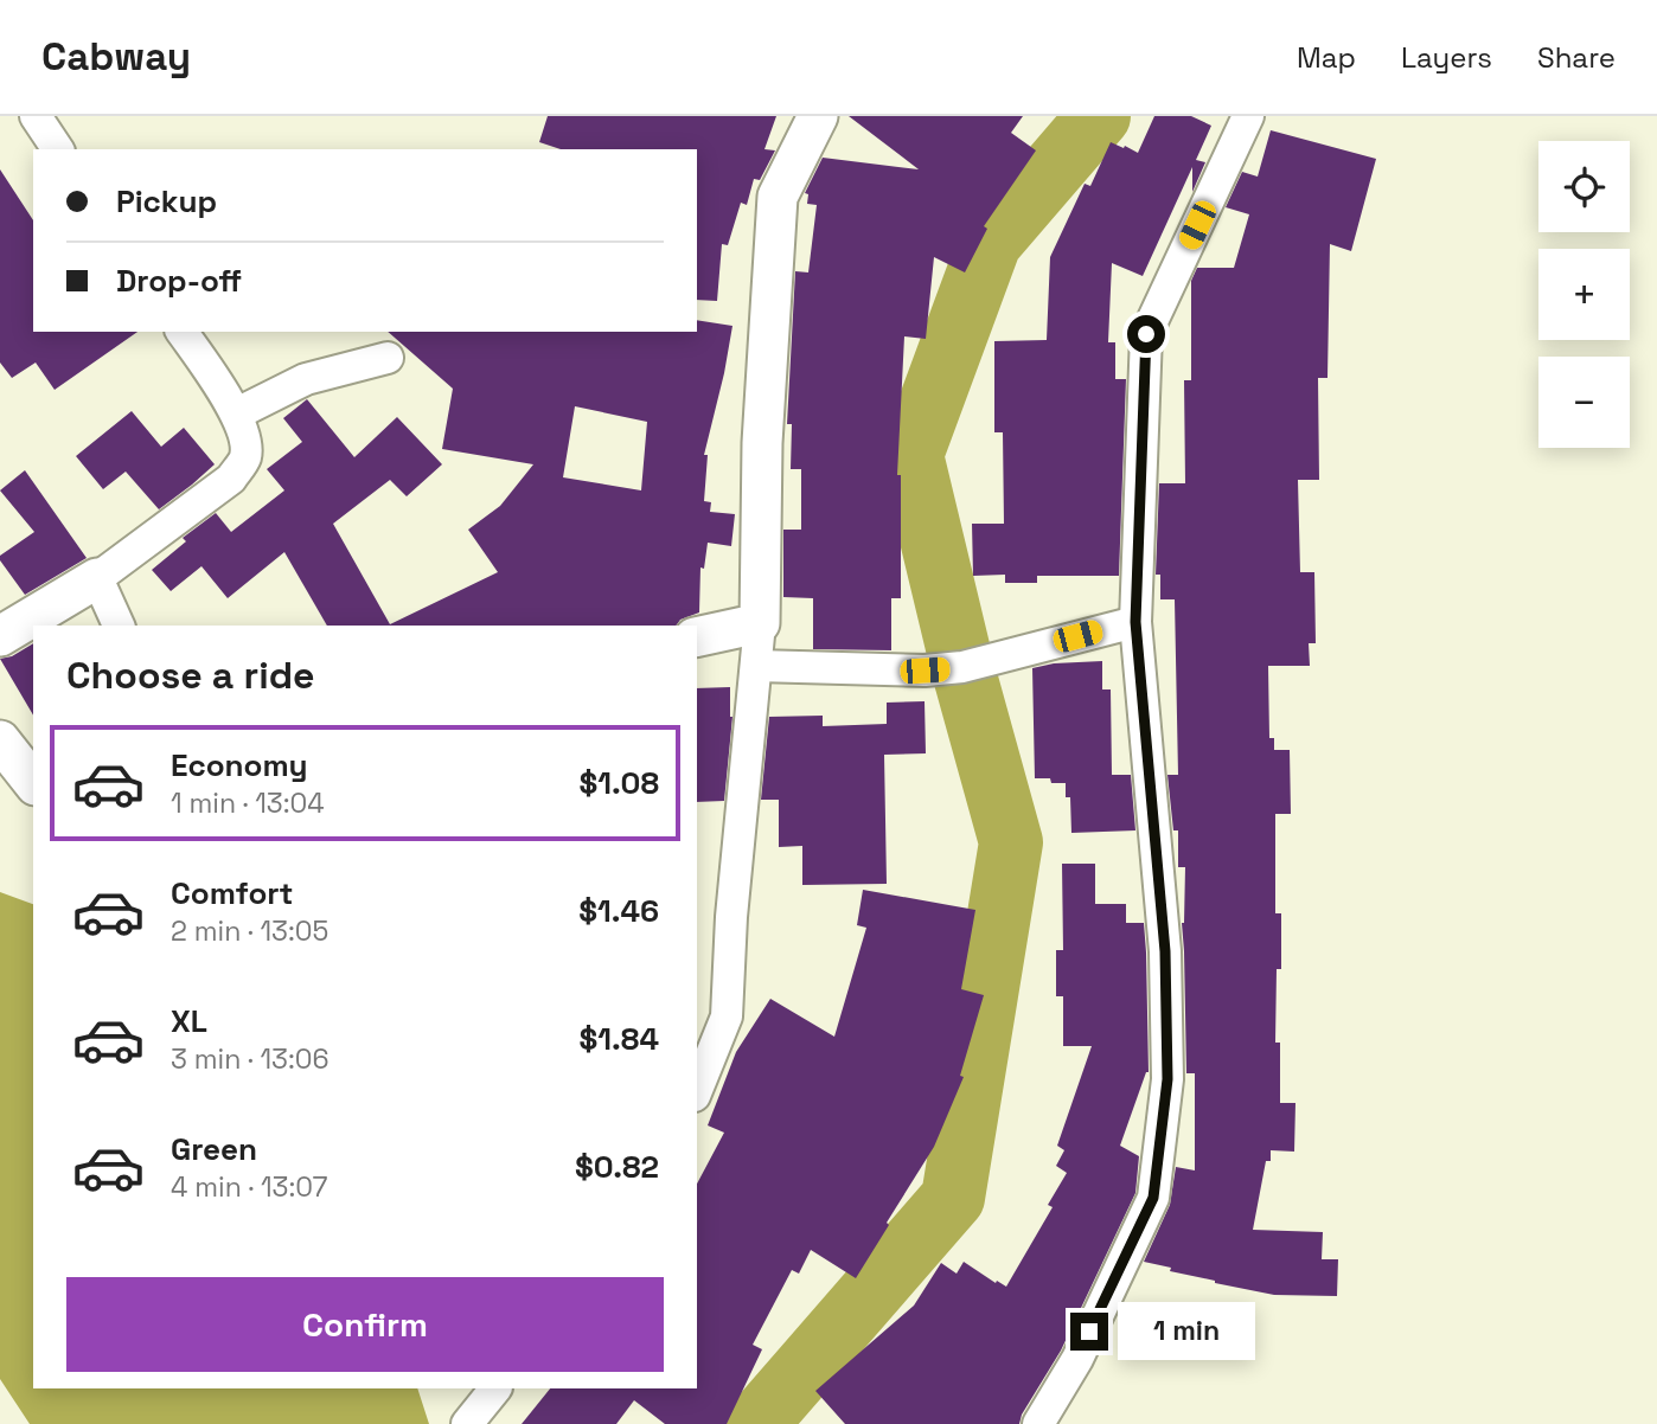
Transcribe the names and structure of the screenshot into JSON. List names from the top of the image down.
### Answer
{
  "page": {
    "header": "Cabway",
    "nav": ["Map", "Layers", "Share"],
    "map_buttons": ["+", "−"],
    "banner": ["Pickup", "Drop-off"],
    "heading": "Choose a ride",
    "list": [
      {
        "name": "Economy",
        "note": "1 min · 13:04",
        "value": "$1.08"
      },
      {
        "name": "Comfort",
        "note": "2 min · 13:05",
        "value": "$1.46"
      },
      {
        "name": "XL",
        "note": "3 min · 13:06",
        "value": "$1.84"
      },
      {
        "name": "Green",
        "note": "4 min · 13:07",
        "value": "$0.82"
      }
    ],
    "buttons": "Confirm",
    "bubble": "1 min"
  }
}
